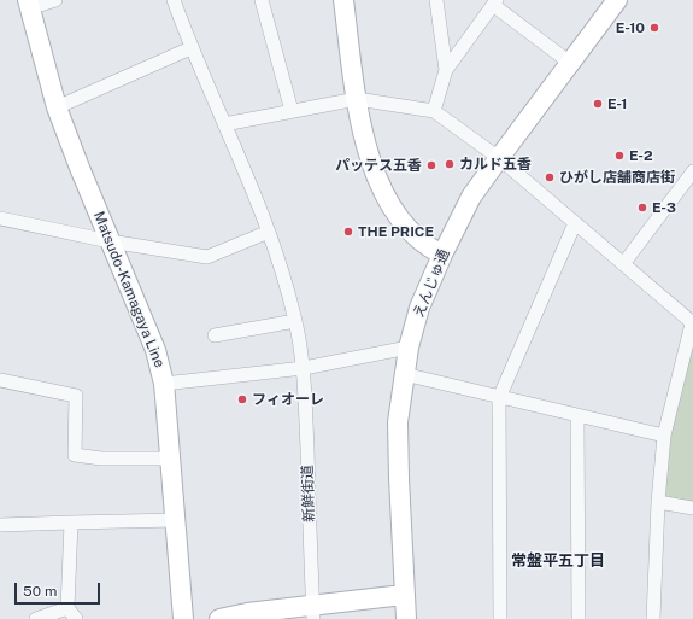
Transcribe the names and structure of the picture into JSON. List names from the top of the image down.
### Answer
{
  "streets": {
    "street": ["えんじゅ通", "Matsudo-Kamagaya Line", "新鮮街道"]
  },
  "districts": ["常盤平五丁目"],
  "places": [
    "E-10",
    "E-1",
    "E-2",
    "カルド五香",
    "パッテス五香",
    "ひがし店舗商店街",
    "E-3",
    "THE PRICE",
    "フィオーレ"
  ],
  "scale_bar": "50 m"
}
